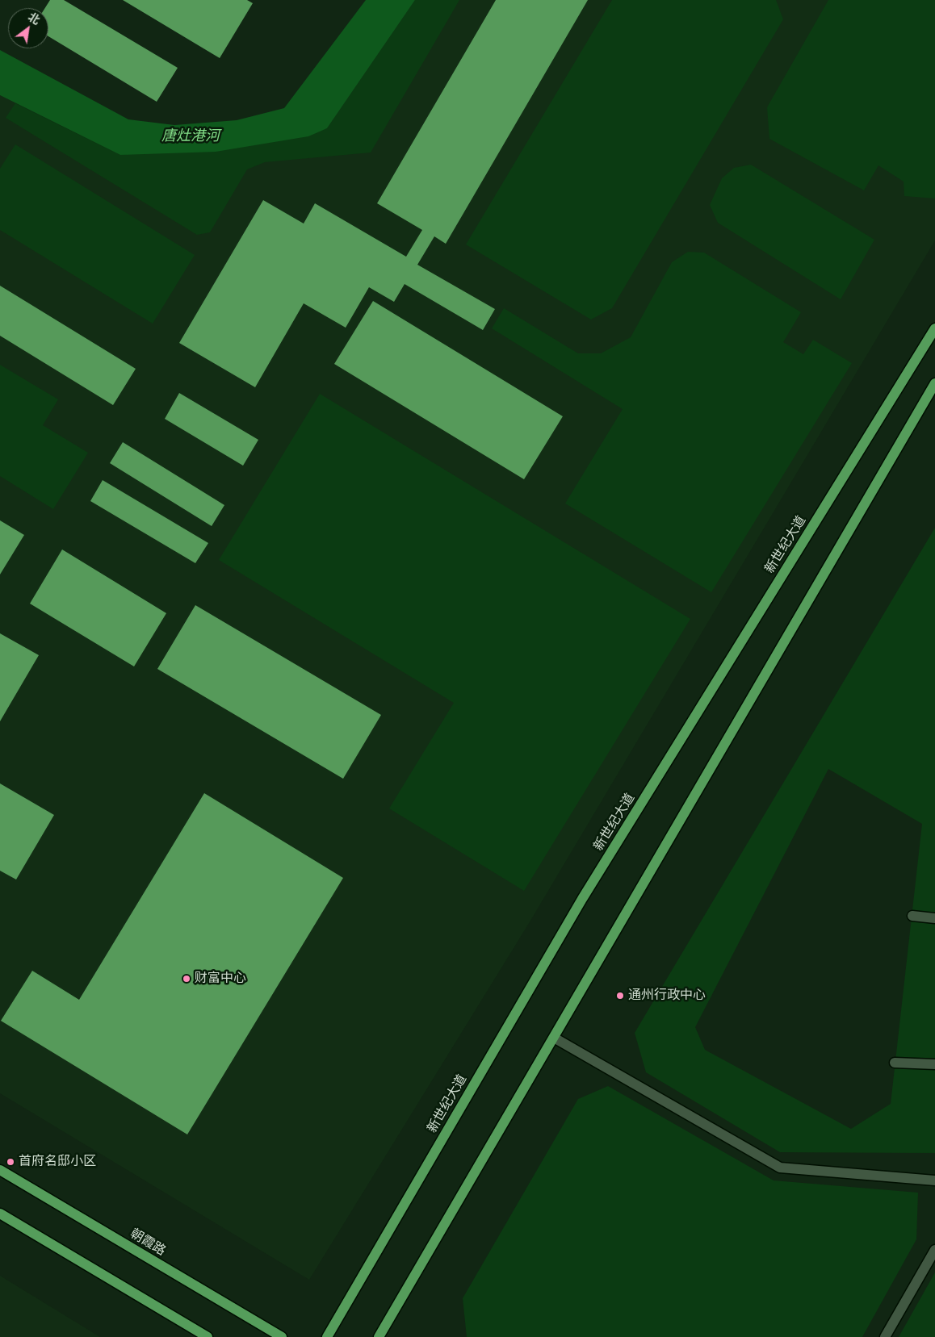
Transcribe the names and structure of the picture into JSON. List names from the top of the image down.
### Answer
{
  "streets": {
    "main road": ["新世纪大道", "朝霞路"]
  },
  "water": ["唐灶港河"],
  "places": ["财富中心", "通州行政中心", "首府名邸小区"],
  "north": "top right"
}
